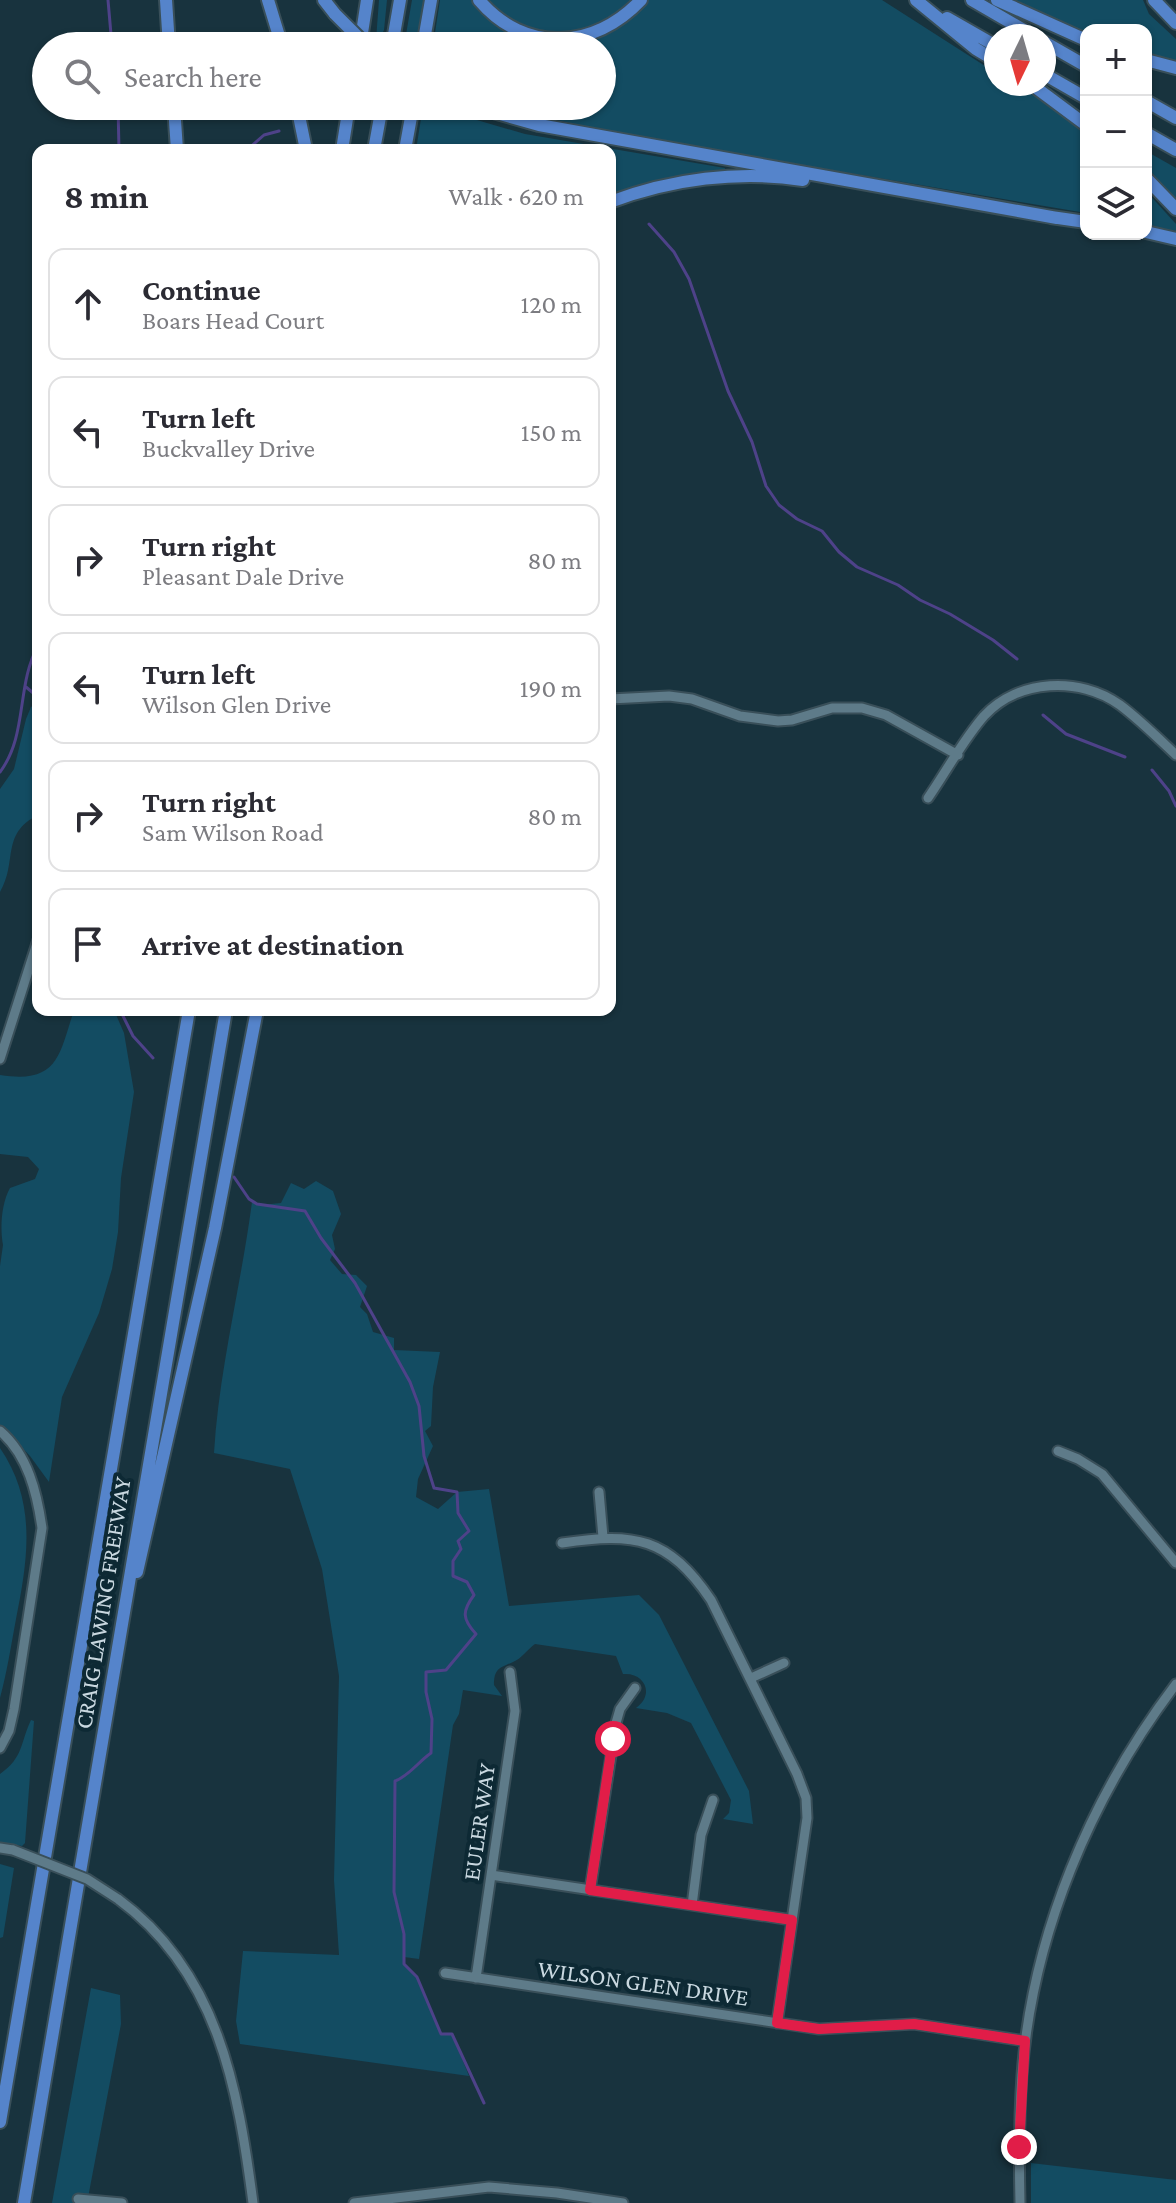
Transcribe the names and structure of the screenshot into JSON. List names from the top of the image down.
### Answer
{
  "streets": {
    "highway": ["CRAIG LAWING FREEWAY"],
    "street": ["EULER WAY", "WILSON GLEN DRIVE"]
  },
  "crossings": [
    ["EULER WAY", "WILSON GLEN DRIVE"]
  ],
  "north": "bottom",
  "page": {
    "map_buttons": ["+", "−"],
    "search": "Search here",
    "heading": ["8 min", "Walk · 620 m"],
    "list": [
      ["Continue", "Boars Head Court", "120 m"],
      ["Turn left", "Buckvalley Drive", "150 m"],
      ["Turn right", "Pleasant Dale Drive", "80 m"],
      ["Turn left", "Wilson Glen Drive", "190 m"],
      ["Turn right", "Sam Wilson Road", "80 m"],
      "Arrive at destination"
    ]
  }
}
